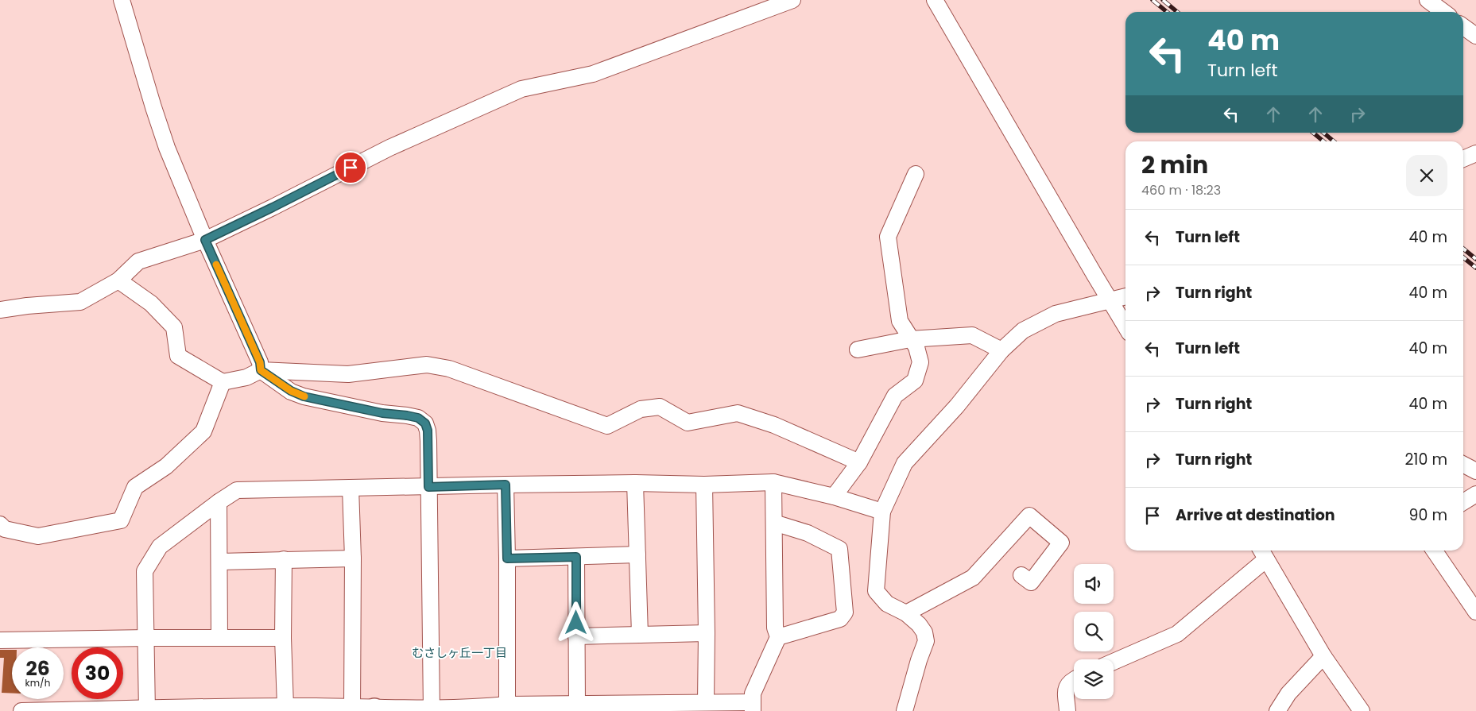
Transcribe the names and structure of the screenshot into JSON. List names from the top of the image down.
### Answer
{
  "districts": ["むさしヶ丘一丁目"],
  "page": {
    "turn": ["40 m", "Turn left"],
    "heading": ["2 min", "460 m · 18:23"],
    "list": [
      {
        "name": "Turn left",
        "value": "40 m"
      },
      {
        "name": "Turn right",
        "value": "40 m"
      },
      {
        "name": "Turn left",
        "value": "40 m"
      },
      {
        "name": "Turn right",
        "value": "40 m"
      },
      {
        "name": "Turn right",
        "value": "210 m"
      },
      {
        "name": "Arrive at destination",
        "value": "90 m"
      }
    ],
    "speed": "26 km/h",
    "limit": "30"
  }
}
